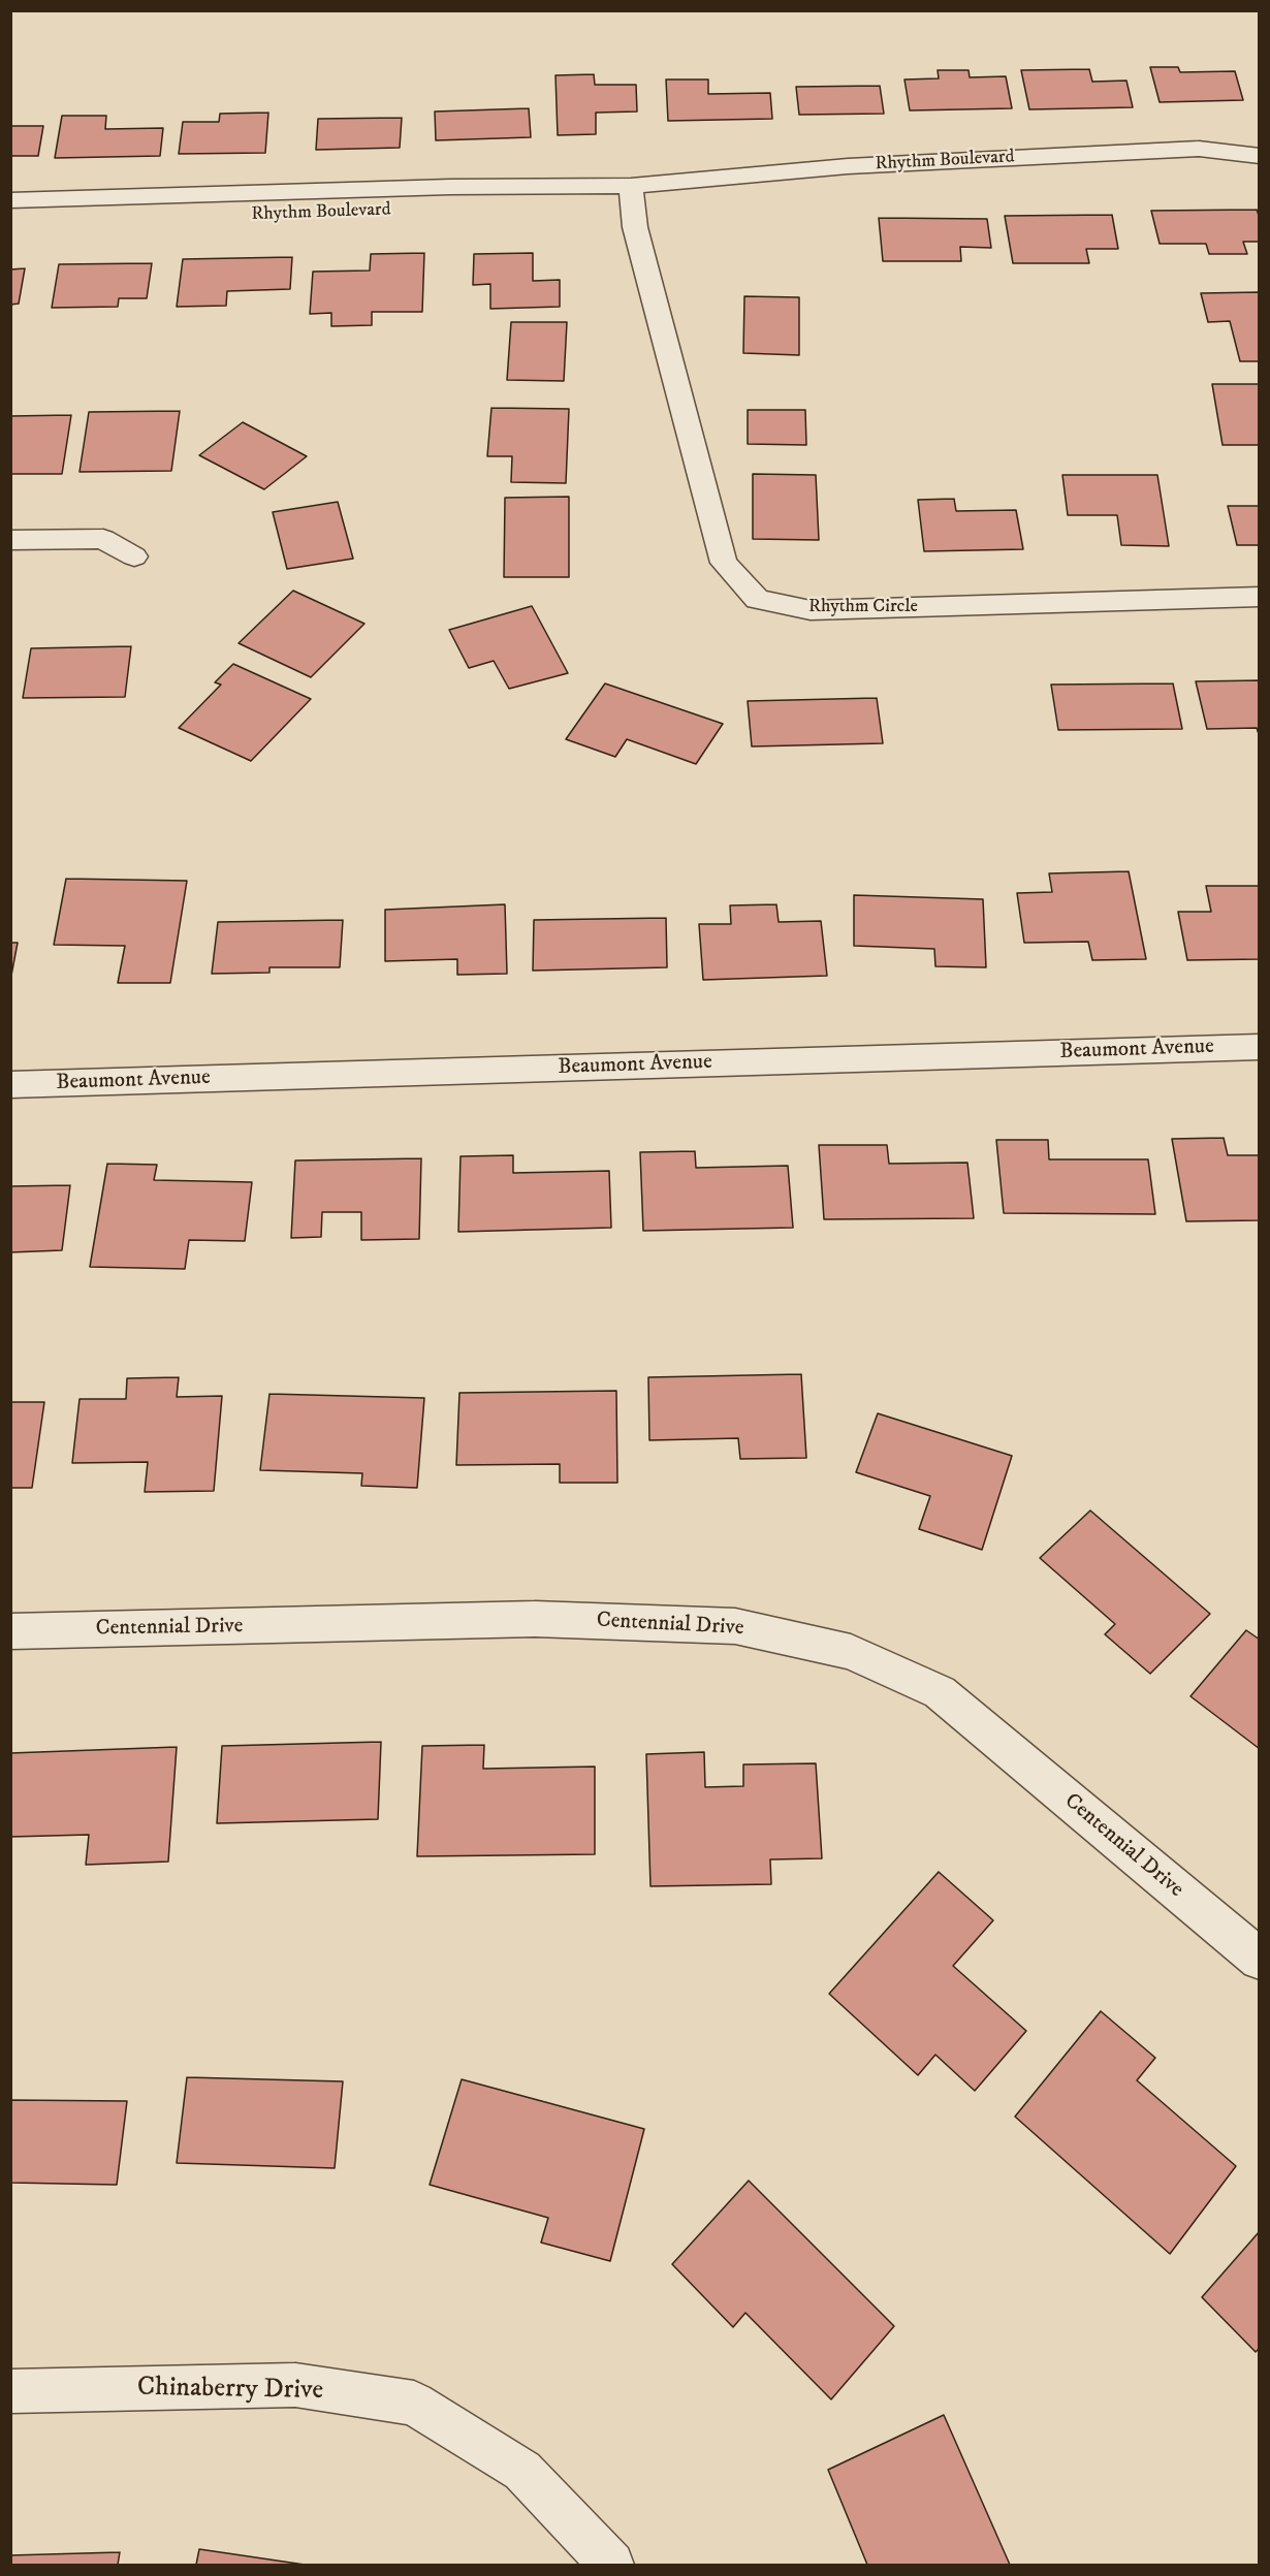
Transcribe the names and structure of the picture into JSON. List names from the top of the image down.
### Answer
{
  "streets": {
    "street": [
      "Rhythm Boulevard",
      "Rhythm Circle",
      "Beaumont Avenue",
      "Centennial Drive",
      "Chinaberry Drive"
    ]
  },
  "crossings": [
    ["Rhythm Boulevard", "Rhythm Circle"]
  ]
}
